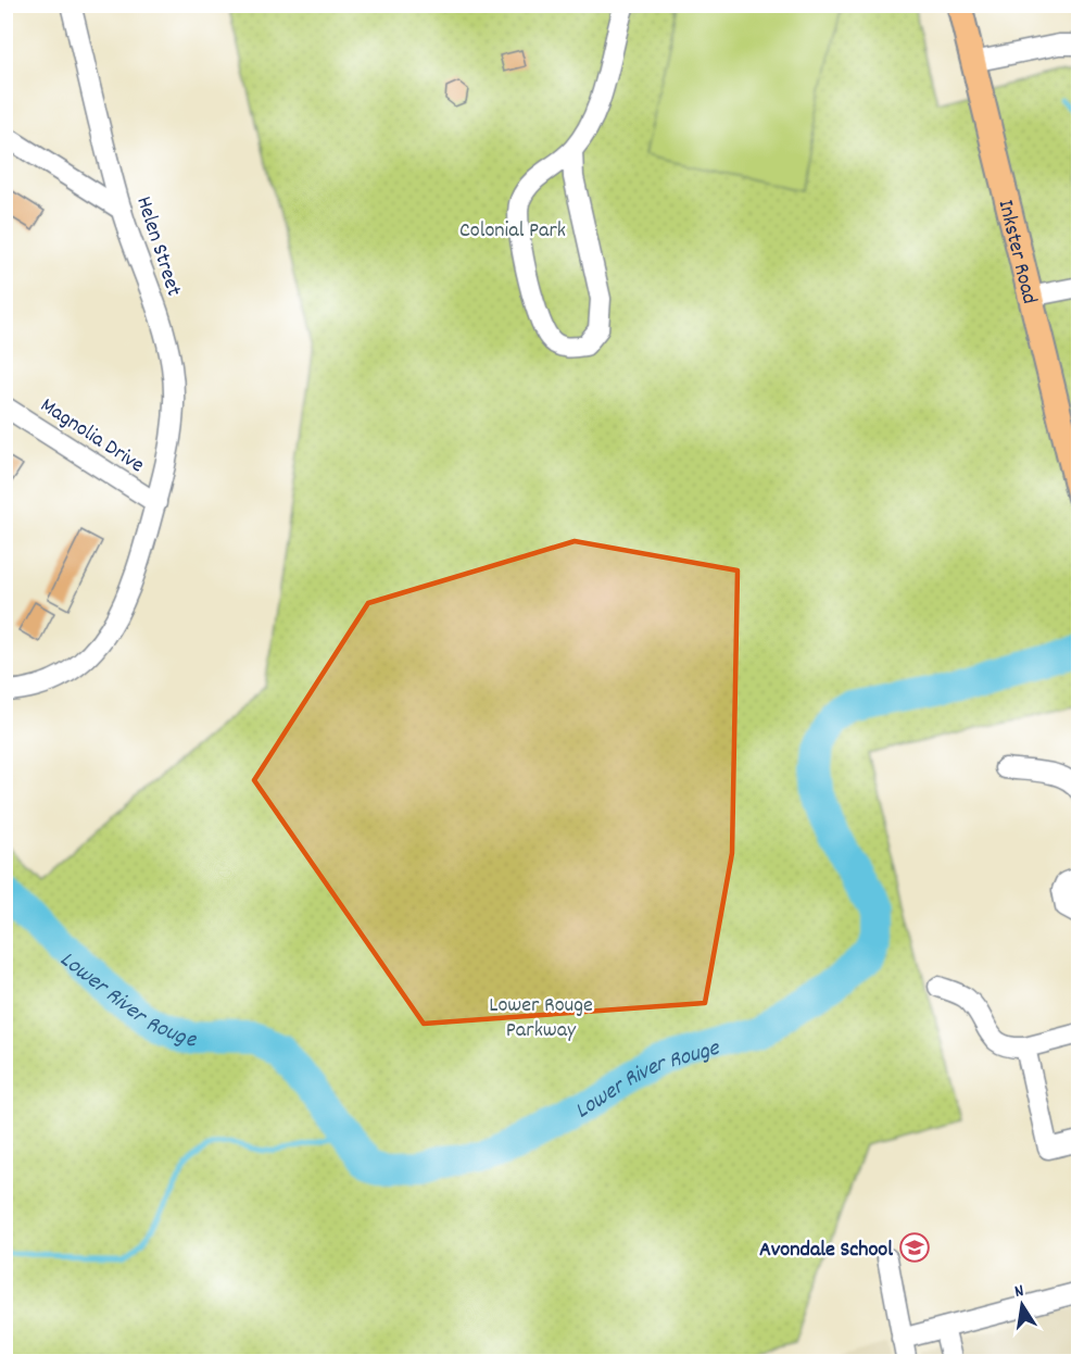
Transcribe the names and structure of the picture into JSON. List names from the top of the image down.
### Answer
{
  "streets": {
    "main road": ["Inkster Road"],
    "street": ["Helen Street", "Magnolia Drive"]
  },
  "crossings": [
    ["Helen Street", "Magnolia Drive"]
  ],
  "water": ["Lower River Rouge"],
  "parks": ["Colonial Park", "Lower Rouge Parkway"],
  "places": {
    "school or university": ["Avondale School"]
  },
  "north": "top"
}
